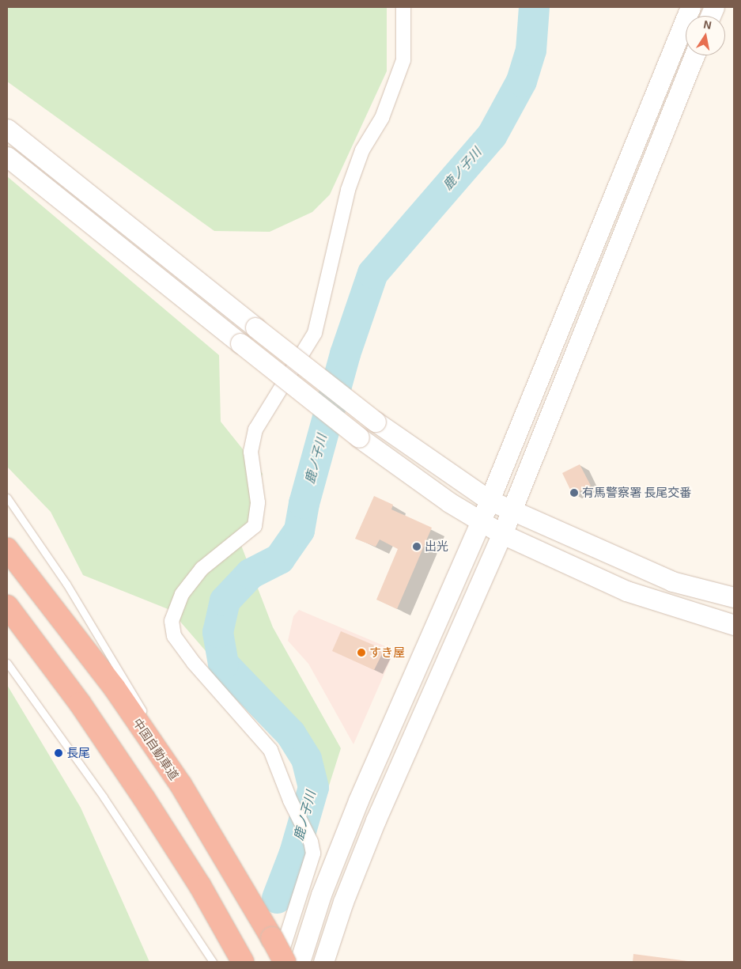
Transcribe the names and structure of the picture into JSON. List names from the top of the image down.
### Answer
{
  "streets": {
    "highway": ["中国自動車道"]
  },
  "water": ["鹿ノ子川"],
  "places": [
    "有馬警察署 長尾交番",
    "出光",
    "すき屋",
    "長尾"
  ],
  "north": "top"
}
